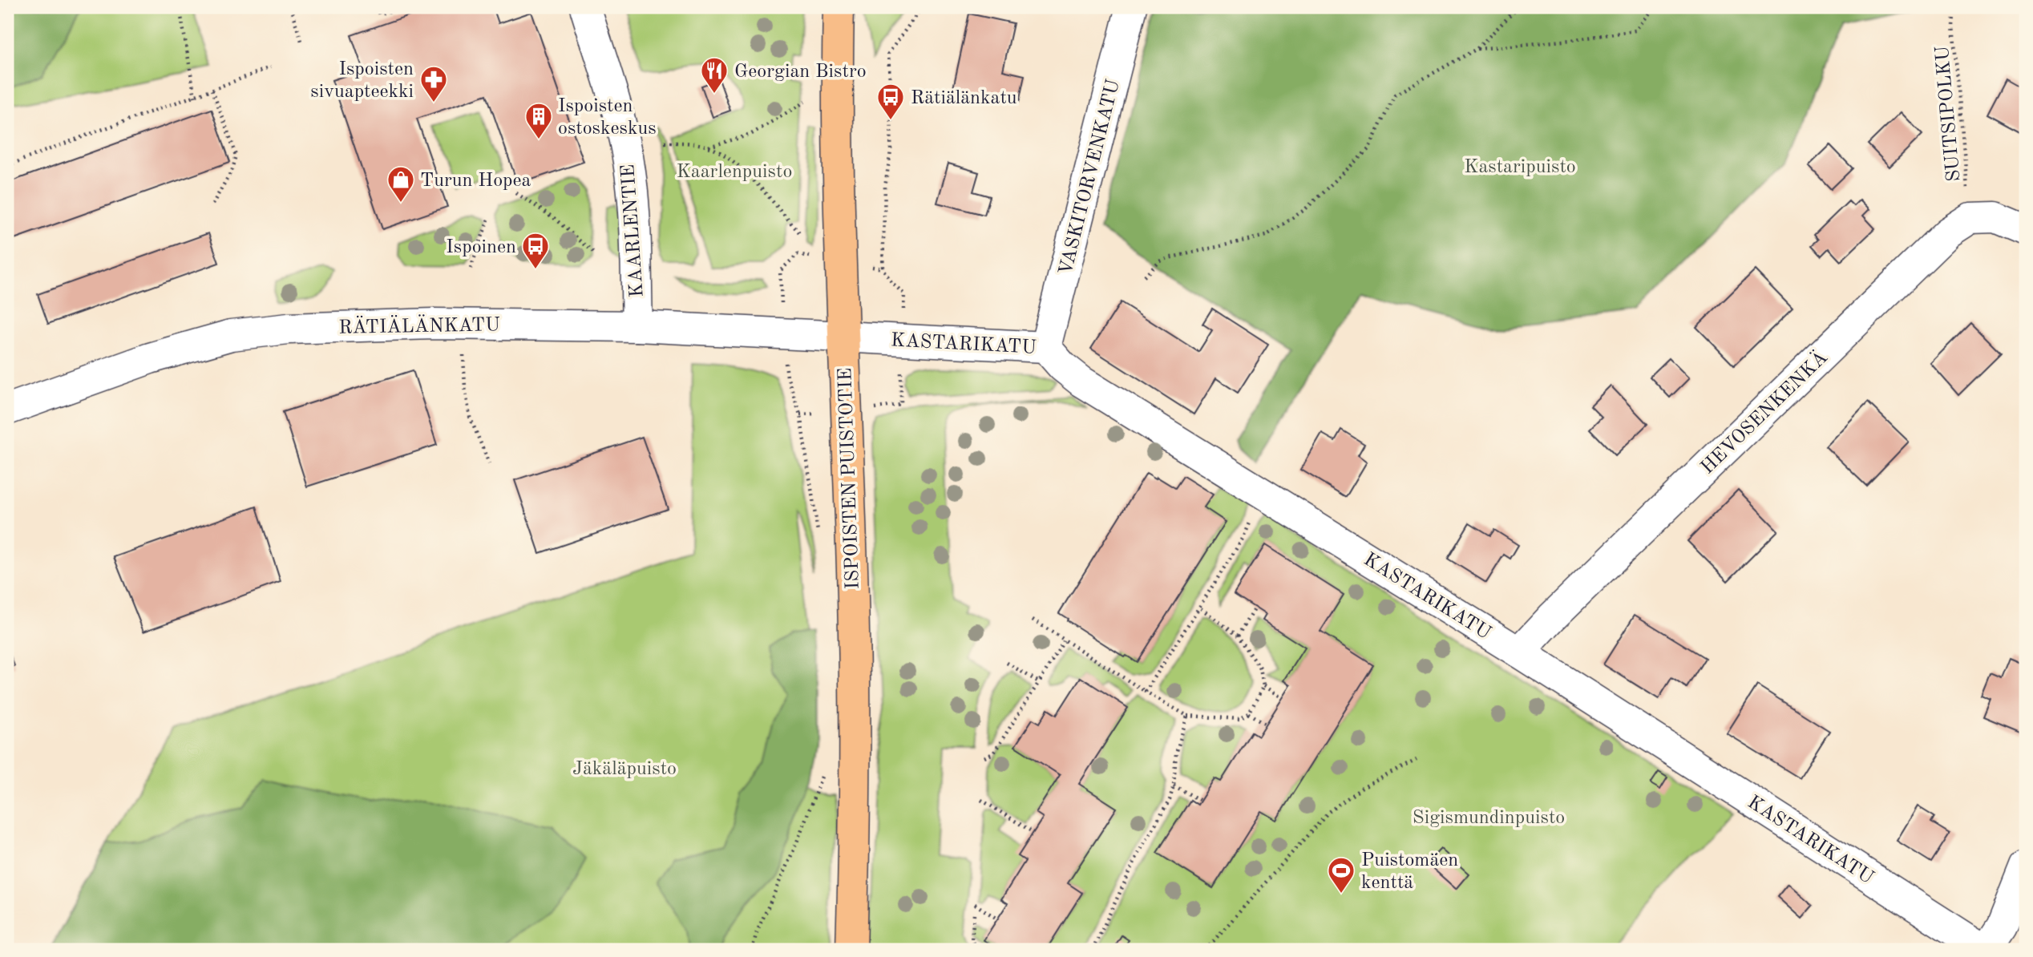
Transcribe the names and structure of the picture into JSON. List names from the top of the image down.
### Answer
{
  "streets": {
    "main road": ["ISPOISTEN PUISTOTIE"],
    "street": [
      "VASKITORVENKATU",
      "KAARLENTIE",
      "RÄTIÄLÄNKATU",
      "KASTARIKATU",
      "HEVOSENKENKÄ"
    ],
    "path": ["SUITSIPOLKU"]
  },
  "crossings": [
    ["SUITSIPOLKU", "HEVOSENKENKÄ"],
    ["VASKITORVENKATU", "KASTARIKATU"],
    ["KAARLENTIE", "RÄTIÄLÄNKATU"],
    ["RÄTIÄLÄNKATU", "KASTARIKATU"],
    ["RÄTIÄLÄNKATU", "ISPOISTEN PUISTOTIE"],
    ["KASTARIKATU", "HEVOSENKENKÄ"],
    ["KASTARIKATU", "ISPOISTEN PUISTOTIE"]
  ],
  "parks": [
    "Kastaripuisto",
    "Kaarlenpuisto",
    "Jäkäläpuisto",
    "Sigismundinpuisto"
  ],
  "places": {
    "restaurant": ["Georgian Bistro"],
    "pharmacy": ["Ispoisten sivuapteekki"],
    "bus stop": ["Rätiälänkatu", "Ispoinen"],
    "building": ["Ispoisten ostoskeskus"],
    "shop": ["Turun Hopea"],
    "sports": ["Puistomäen kenttä"]
  }
}
